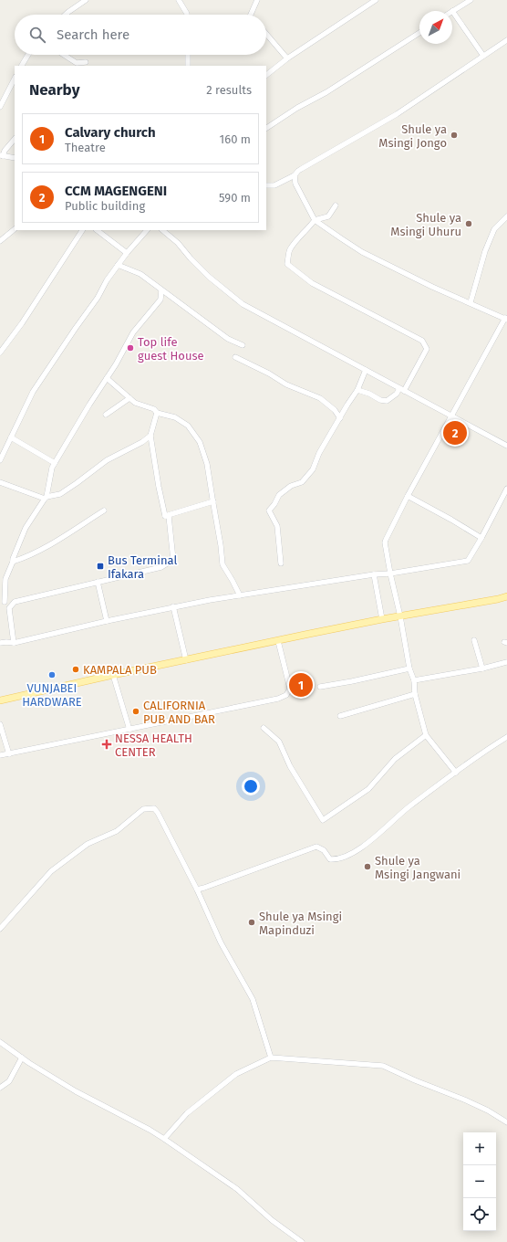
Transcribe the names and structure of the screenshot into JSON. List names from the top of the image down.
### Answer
{
  "places": {
    "other": [
      "Shule ya Msingi Jongo",
      "Shule ya Msingi Uhuru",
      "Top life guest House",
      "KAMPALA PUB",
      "VUNJABEI HARDWARE",
      "CALIFORNIA PUB AND BAR",
      "Shule ya Msingi Jangwani",
      "Shule ya Msingi Mapinduzi"
    ],
    "transit": ["Bus Terminal Ifakara"],
    "health": ["NESSA HEALTH CENTER"]
  },
  "north": "top right",
  "page": {
    "search": "Search here",
    "heading": ["Nearby", "2 results"],
    "list": [
      {
        "mark": "1",
        "name": "Calvary church",
        "note": "Theatre",
        "value": "160 m"
      },
      {
        "mark": "2",
        "name": "CCM MAGENGENI",
        "note": "Public building",
        "value": "590 m"
      }
    ],
    "pins": ["2", "1"],
    "map_buttons": ["+", "−"]
  }
}
